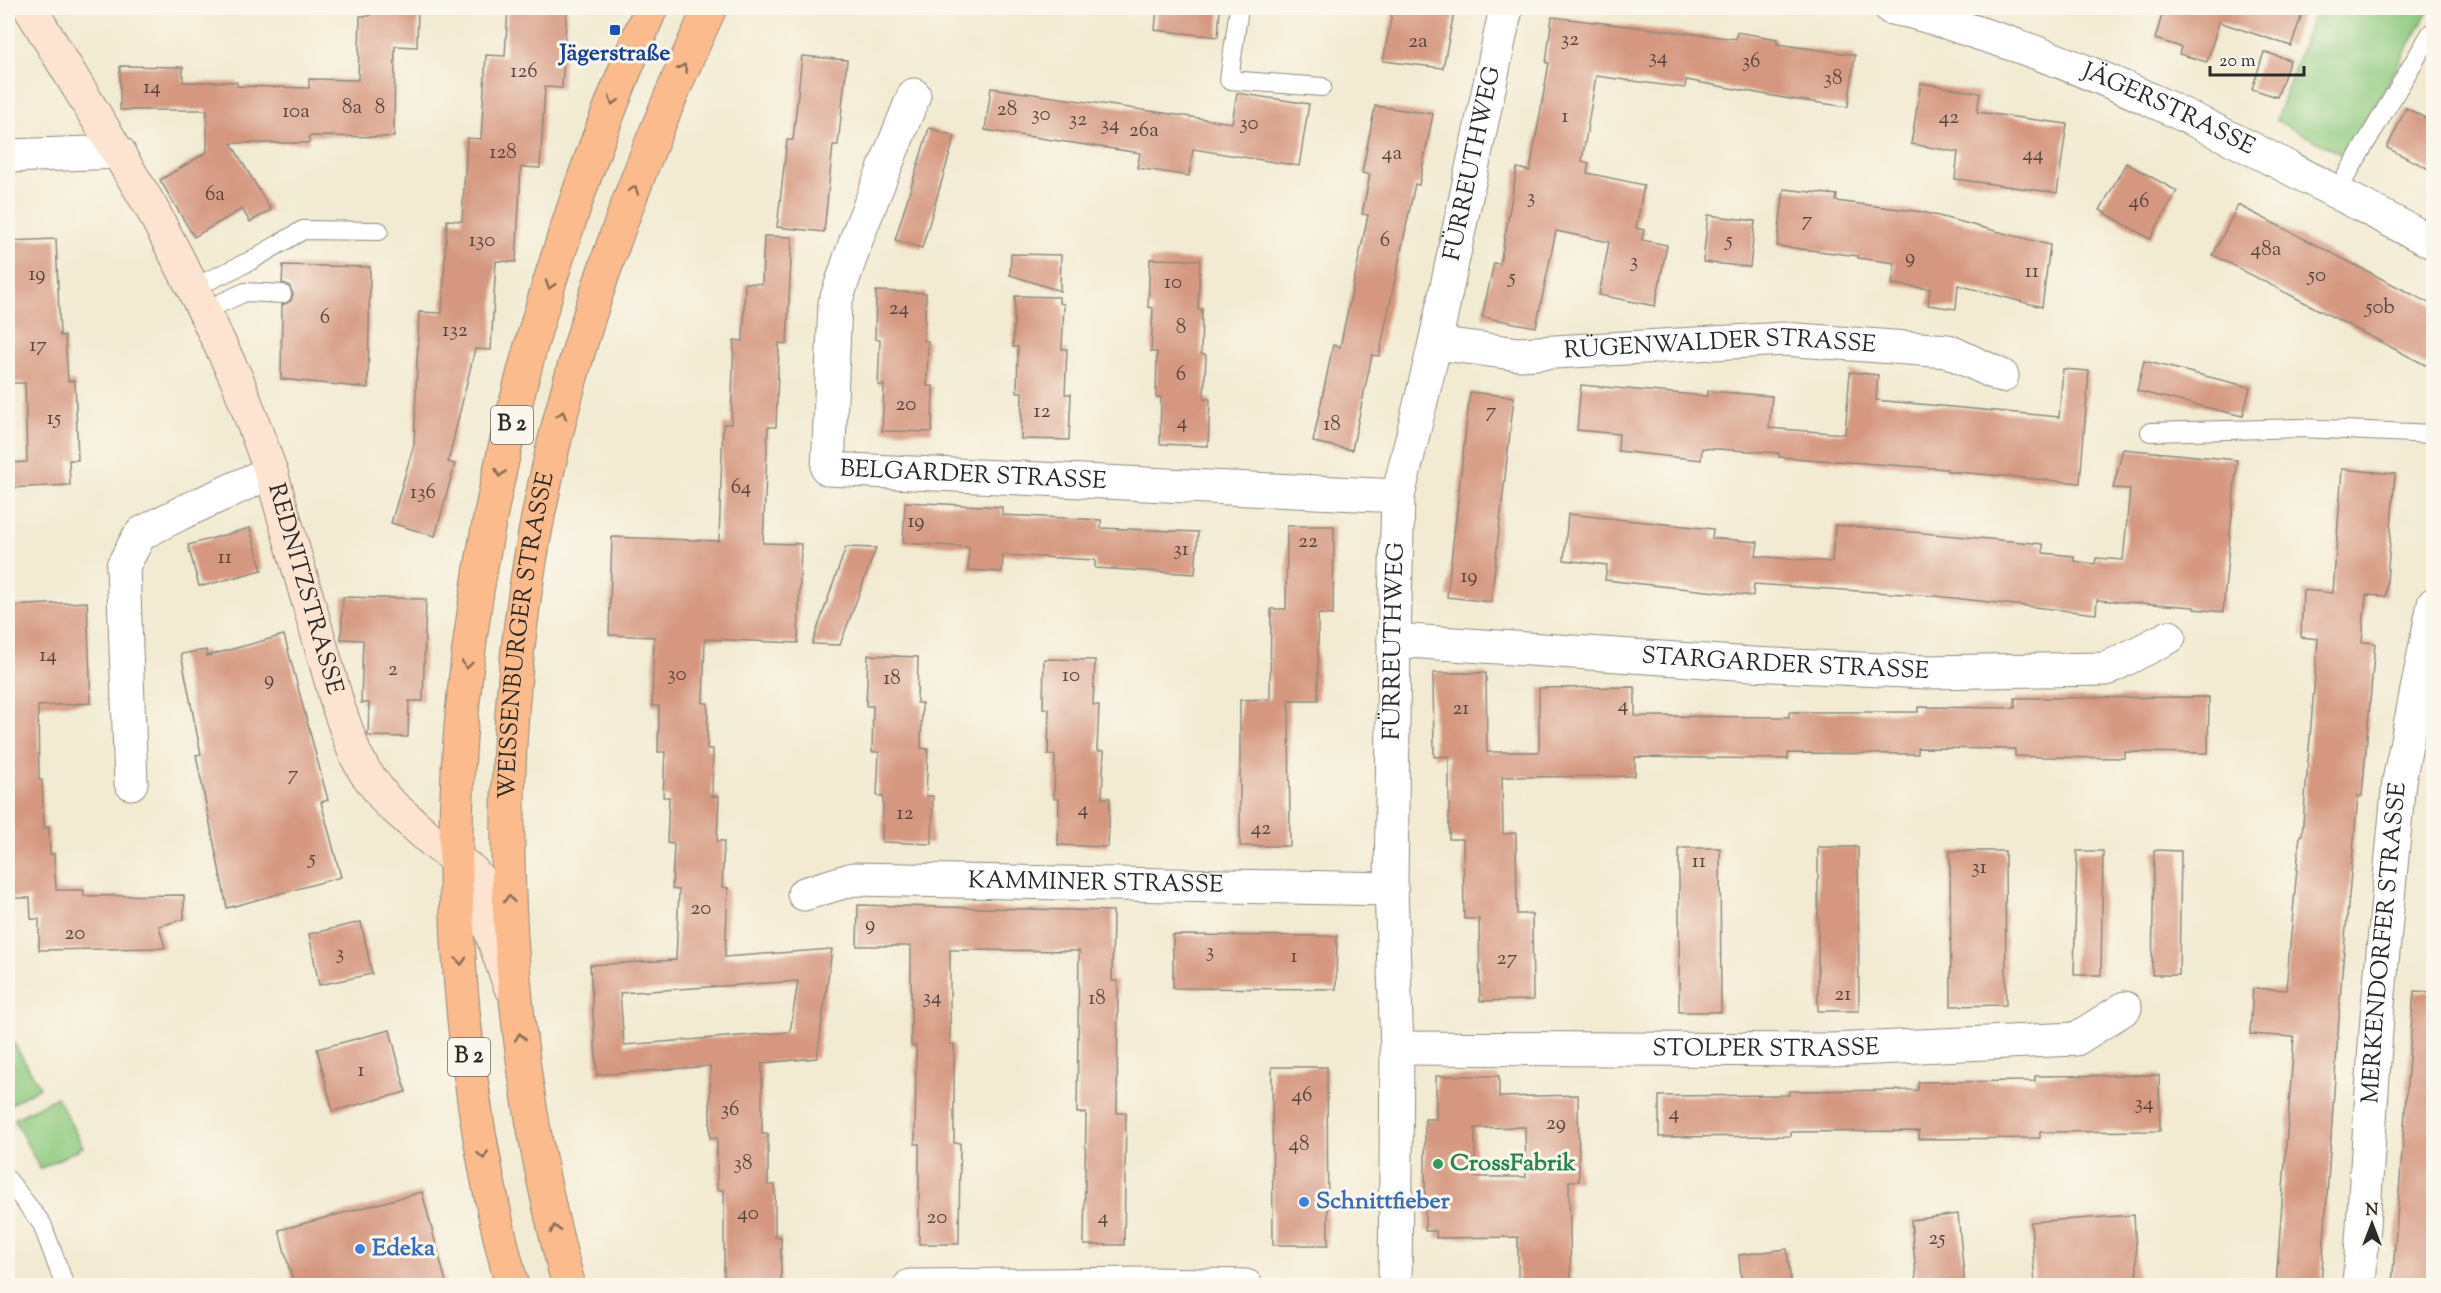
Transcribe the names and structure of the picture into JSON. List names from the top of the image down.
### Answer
{
  "streets": {
    "main road": ["B 2", "REDNITZSTRASSE", "WEISSENBURGER STRASSE"],
    "street": [
      "JÄGERSTRASSE",
      "FÜRREUTHWEG",
      "RÜGENWALDER STRASSE",
      "BELGARDER STRASSE",
      "STARGARDER STRASSE",
      "KAMMINER STRASSE",
      "MERKENDORFER STRASSE",
      "STOLPER STRASSE"
    ]
  },
  "crossings": [
    ["FÜRREUTHWEG", "RÜGENWALDER STRASSE"],
    ["FÜRREUTHWEG", "BELGARDER STRASSE"],
    ["FÜRREUTHWEG", "STARGARDER STRASSE"],
    ["FÜRREUTHWEG", "KAMMINER STRASSE"],
    ["FÜRREUTHWEG", "STOLPER STRASSE"],
    ["REDNITZSTRASSE", "WEISSENBURGER STRASSE"]
  ],
  "places": {
    "transit": ["Jägerstraße"],
    "other": ["CrossFabrik", "Schnittfieber", "Edeka"]
  },
  "house_numbers": [
    "32",
    "2a",
    "34",
    "36",
    "126",
    "38",
    "14",
    "8a",
    "8",
    "28",
    "10a",
    "30",
    "1",
    "42",
    "32",
    "30",
    "34",
    "26a",
    "128",
    "4a",
    "44",
    "6a",
    "3",
    "46",
    "7",
    "130",
    "6",
    "5",
    "48a",
    "9",
    "3",
    "11",
    "19",
    "50",
    "5",
    "10",
    "50b",
    "24",
    "6",
    "8",
    "132",
    "17",
    "6",
    "20",
    "12",
    "7",
    "15",
    "4",
    "18",
    "64",
    "136",
    "19",
    "22",
    "31",
    "11",
    "19",
    "14",
    "2",
    "30",
    "10",
    "18",
    "9",
    "4",
    "21",
    "7",
    "4",
    "12",
    "42",
    "5",
    "11",
    "31",
    "20",
    "9",
    "20",
    "3",
    "3",
    "1",
    "27",
    "21",
    "34",
    "18",
    "1",
    "46",
    "34",
    "36",
    "4",
    "29",
    "48",
    "38",
    "40",
    "20",
    "4",
    "25"
  ],
  "scale_bar": "20 m",
  "north": "top"
}
